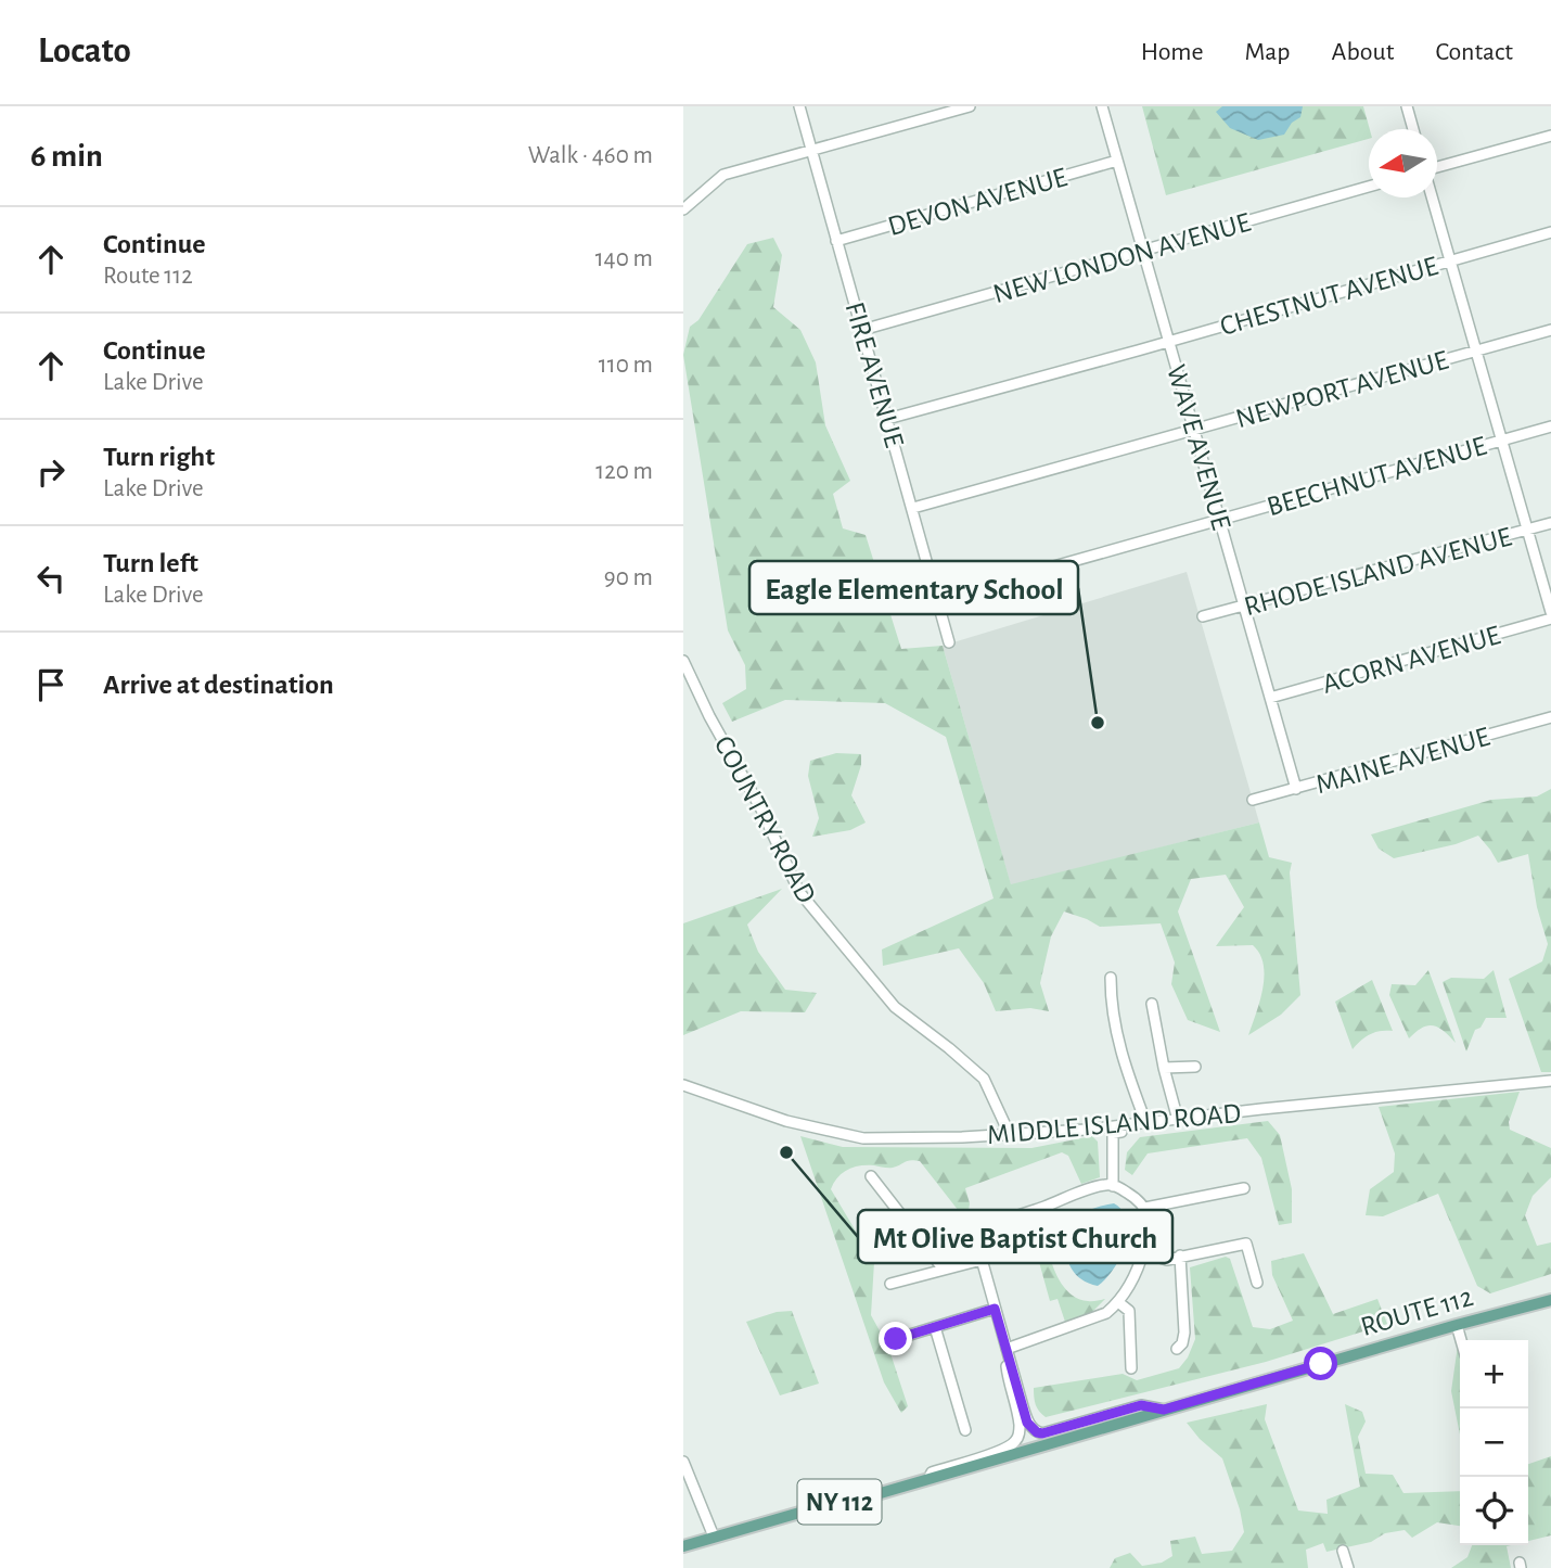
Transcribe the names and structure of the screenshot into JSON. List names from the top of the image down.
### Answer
{
  "streets": {
    "main road": ["ROUTE 112", "NY 112"],
    "street": [
      "DEVON AVENUE",
      "NEW LONDON AVENUE",
      "CHESTNUT AVENUE",
      "FIRE AVENUE",
      "NEWPORT AVENUE",
      "WAVE AVENUE",
      "BEECHNUT AVENUE",
      "RHODE ISLAND AVENUE",
      "ACORN AVENUE",
      "MAINE AVENUE",
      "COUNTRY ROAD",
      "MIDDLE ISLAND ROAD"
    ]
  },
  "crossings": [
    ["DEVON AVENUE", "FIRE AVENUE"],
    ["DEVON AVENUE", "WAVE AVENUE"],
    ["NEW LONDON AVENUE", "FIRE AVENUE"],
    ["NEW LONDON AVENUE", "WAVE AVENUE"],
    ["CHESTNUT AVENUE", "FIRE AVENUE"],
    ["CHESTNUT AVENUE", "WAVE AVENUE"],
    ["FIRE AVENUE", "NEWPORT AVENUE"],
    ["FIRE AVENUE", "BEECHNUT AVENUE"],
    ["NEWPORT AVENUE", "WAVE AVENUE"],
    ["WAVE AVENUE", "BEECHNUT AVENUE"],
    ["WAVE AVENUE", "RHODE ISLAND AVENUE"],
    ["WAVE AVENUE", "ACORN AVENUE"],
    ["WAVE AVENUE", "MAINE AVENUE"],
    ["COUNTRY ROAD", "MIDDLE ISLAND ROAD"]
  ],
  "places": ["Eagle Elementary School", "Mt Olive Baptist Church"],
  "north": "left",
  "page": {
    "header": "Locato",
    "nav": [
      "Home",
      "Map",
      "About",
      "Contact"
    ],
    "heading": ["6 min", "Walk · 460 m"],
    "list": [
      ["Continue", "Route 112", "140 m"],
      ["Continue", "Lake Drive", "110 m"],
      ["Turn right", "Lake Drive", "120 m"],
      ["Turn left", "Lake Drive", "90 m"],
      "Arrive at destination"
    ],
    "map_buttons": ["+", "−"]
  }
}
